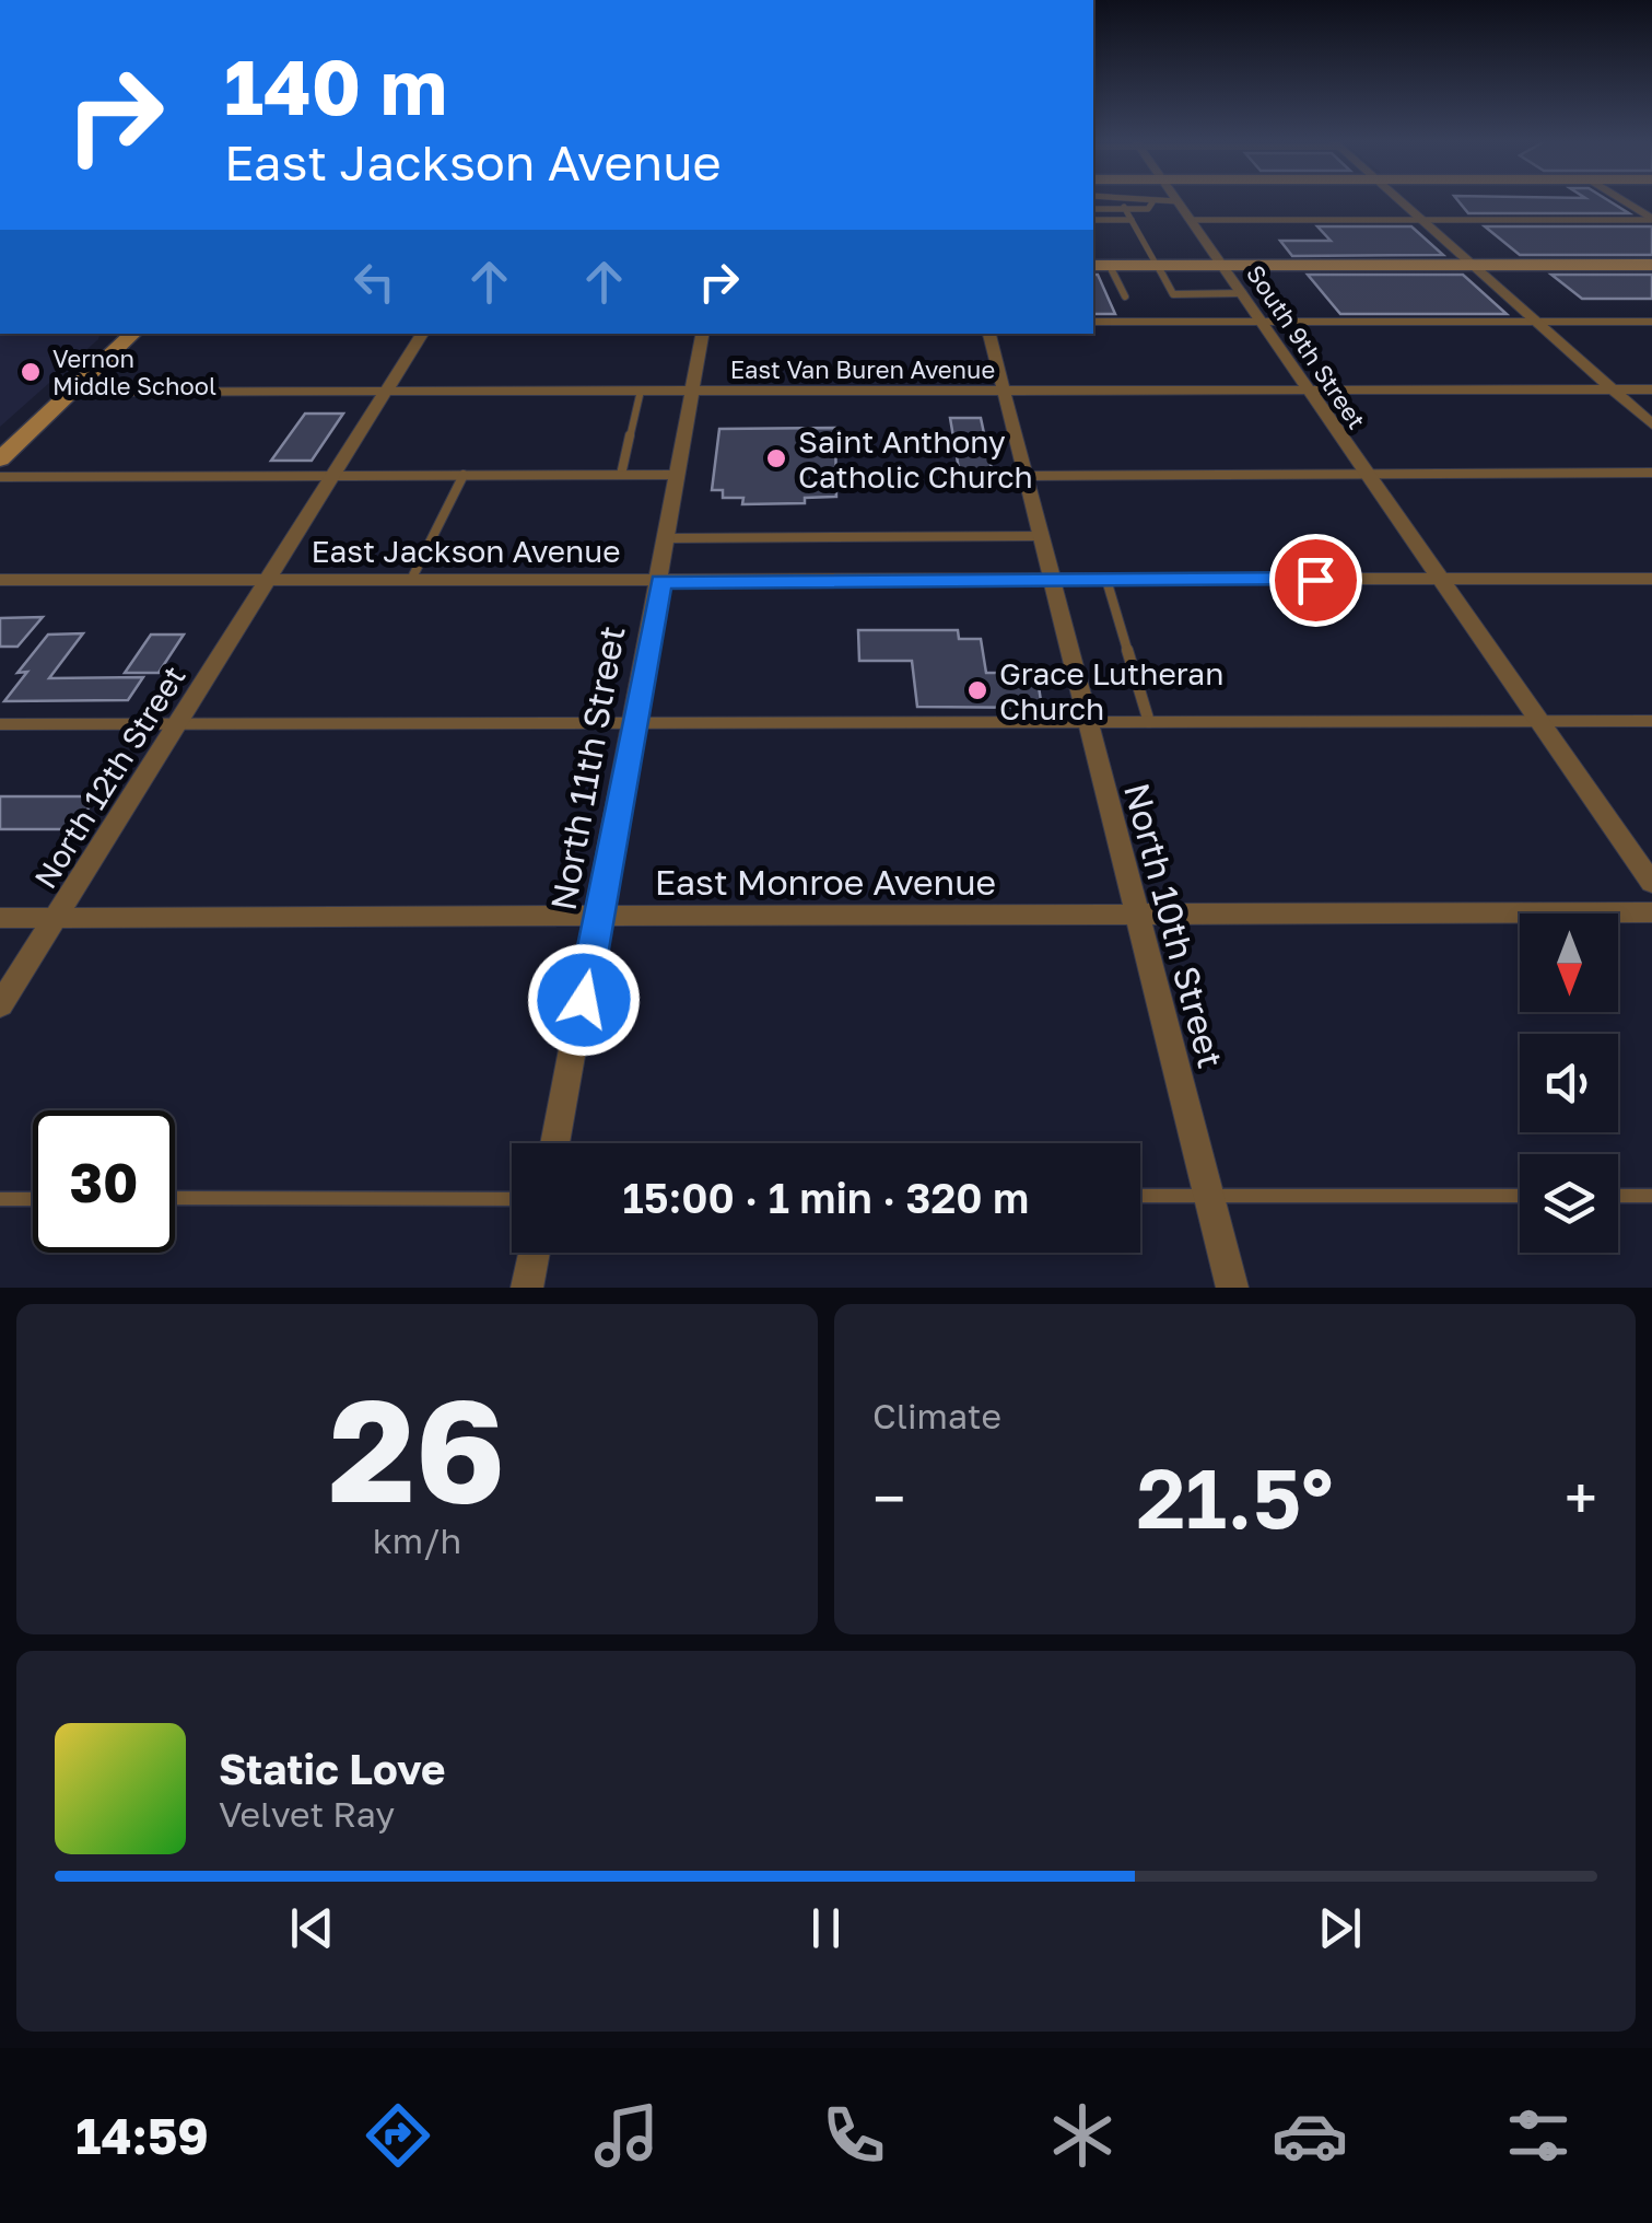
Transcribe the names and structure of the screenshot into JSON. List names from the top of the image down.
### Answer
{
  "streets": {
    "street": [
      "South 9th Street",
      "East Van Buren Avenue",
      "East Jackson Avenue",
      "North 11th Street",
      "North 12th Street",
      "East Monroe Avenue",
      "North 10th Street"
    ]
  },
  "crossings": [
    ["South 9th Street", "East Van Buren Avenue"],
    ["South 9th Street", "East Jackson Avenue"],
    ["East Van Buren Avenue", "North 11th Street"],
    ["East Van Buren Avenue", "North 12th Street"],
    ["East Van Buren Avenue", "North 10th Street"],
    ["East Jackson Avenue", "North 11th Street"],
    ["East Jackson Avenue", "North 12th Street"],
    ["East Jackson Avenue", "North 10th Street"],
    ["North 11th Street", "East Monroe Avenue"],
    ["North 12th Street", "East Monroe Avenue"],
    ["East Monroe Avenue", "North 10th Street"]
  ],
  "places": ["Vernon Middle School", "Saint Anthony Catholic Church", "Grace Lutheran Church"],
  "north": "bottom",
  "page": {
    "turn": ["140 m", "East Jackson Avenue"],
    "limit": "30",
    "trip": "15:00 · 1 min · 320 m",
    "tile": [
      ["26", "km/h"],
      "Climate"
    ],
    "heat": ["−", "21.5°", "+"],
    "song": ["Static Love", "Velvet Ray"],
    "tabs": "14:59"
  }
}
